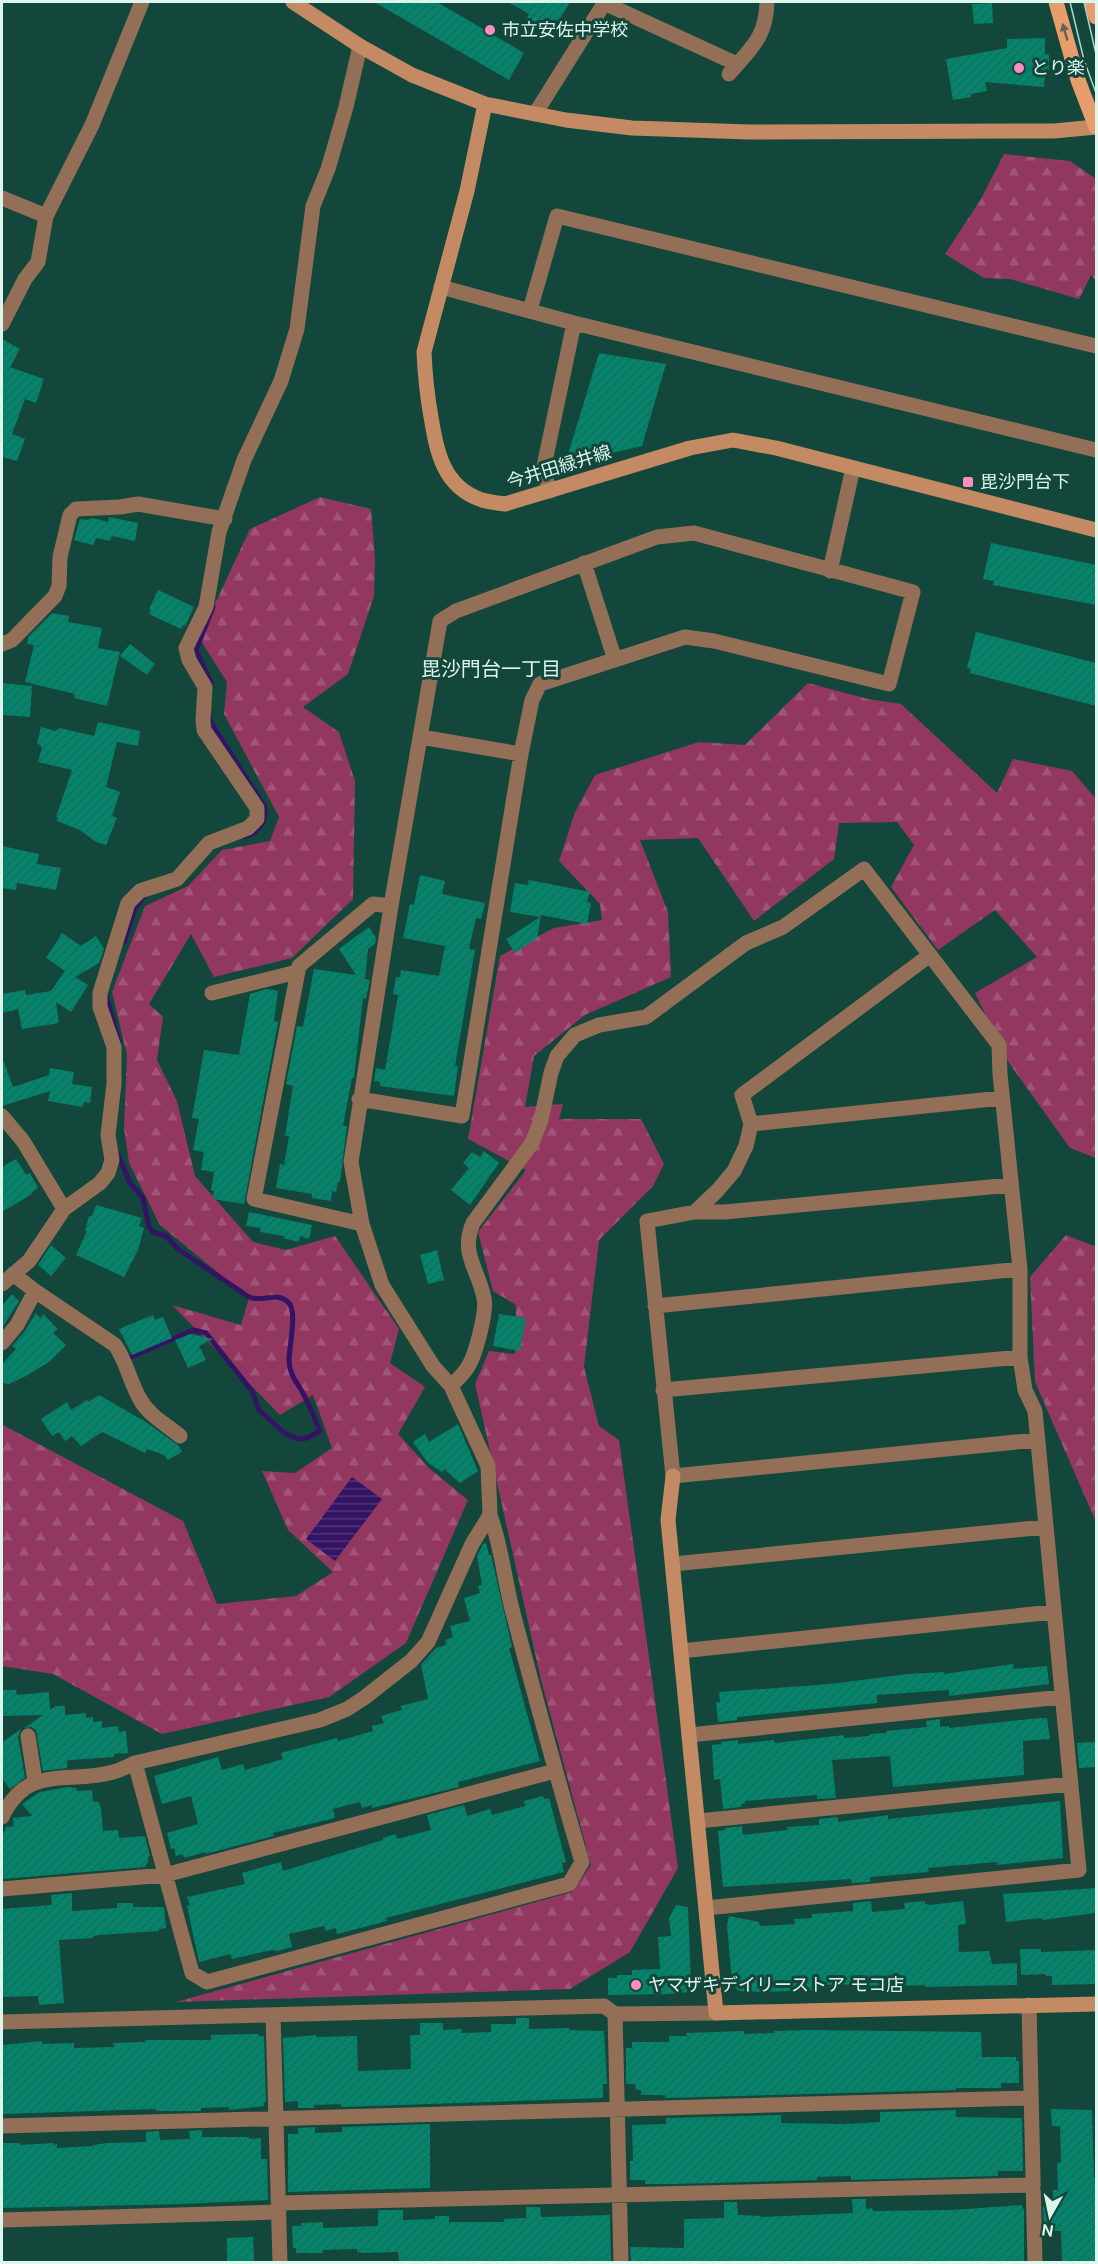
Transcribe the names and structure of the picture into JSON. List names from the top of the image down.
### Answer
{
  "streets": {
    "street": ["今井田緑井線"]
  },
  "districts": ["毘沙門台一丁目"],
  "places": {
    "other": ["市立安佐中学校", "とり楽", "ヤマザキデイリーストア モコ店"],
    "transit": ["毘沙門台下"]
  },
  "north": "bottom"
}
